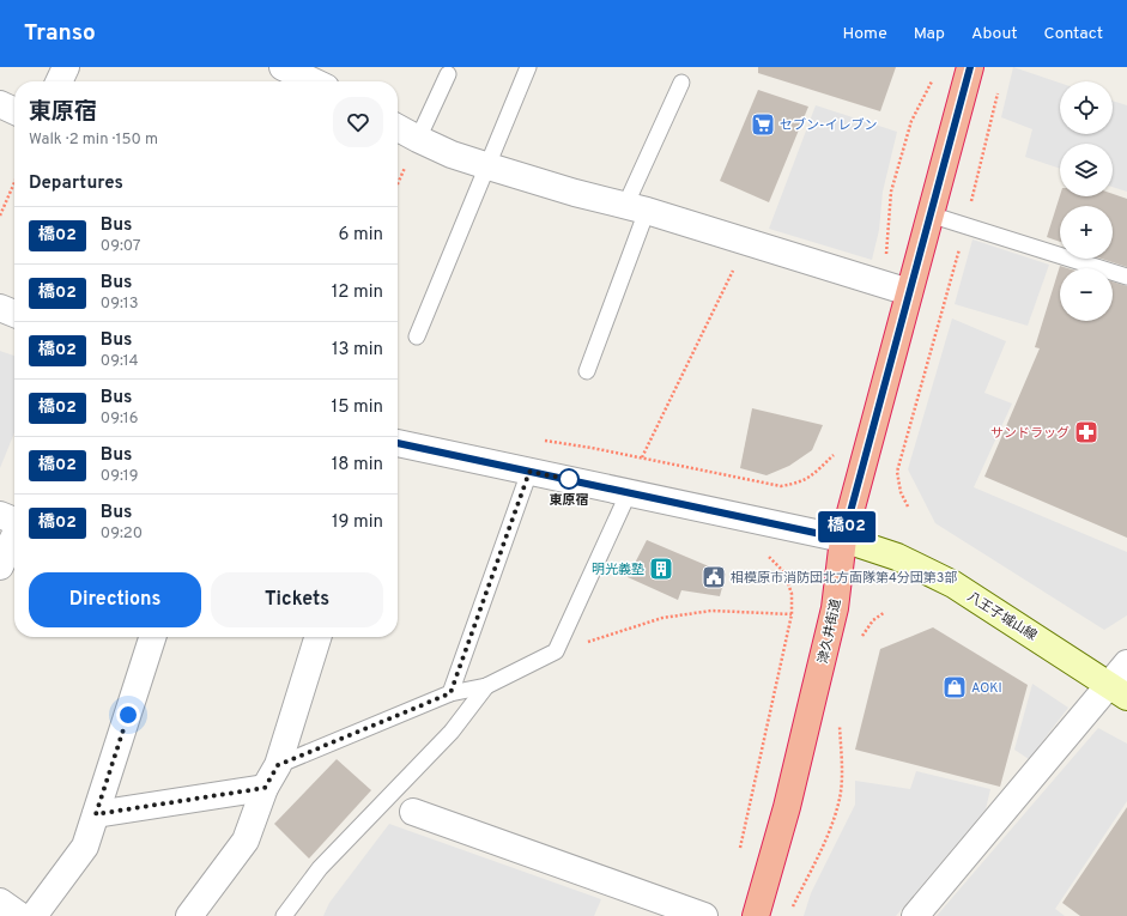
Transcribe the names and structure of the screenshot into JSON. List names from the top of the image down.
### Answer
{
  "streets": {
    "highway": ["津久井街道"],
    "main road": ["八王子城山線"]
  },
  "crossings": [
    ["八王子城山線", "津久井街道"]
  ],
  "places": {
    "supermarket": ["セブン-イレブン"],
    "pharmacy": ["サンドラッグ"],
    "other": ["東原宿"],
    "building": ["明光義塾"],
    "public building": ["相模原市消防団北方面隊第4分団第3部"],
    "shop": ["AOKI"]
  },
  "lines": ["bus line 橋02"],
  "page": {
    "header": "Transo",
    "nav": [
      "Home",
      "Map",
      "About",
      "Contact"
    ],
    "on_map": "橋02",
    "map_buttons": ["+", "−"],
    "heading": [
      ["東原宿", "Walk · 2 min · 150 m"],
      "Departures"
    ],
    "list": [
      {
        "mark": "橋02",
        "name": "Bus",
        "note": "09:07",
        "value": "6 min"
      },
      {
        "mark": "橋02",
        "name": "Bus",
        "note": "09:13",
        "value": "12 min"
      },
      {
        "mark": "橋02",
        "name": "Bus",
        "note": "09:14",
        "value": "13 min"
      },
      {
        "mark": "橋02",
        "name": "Bus",
        "note": "09:16",
        "value": "15 min"
      },
      {
        "mark": "橋02",
        "name": "Bus",
        "note": "09:19",
        "value": "18 min"
      },
      {
        "mark": "橋02",
        "name": "Bus",
        "note": "09:20",
        "value": "19 min"
      }
    ],
    "buttons": ["Directions", "Tickets"]
  }
}
